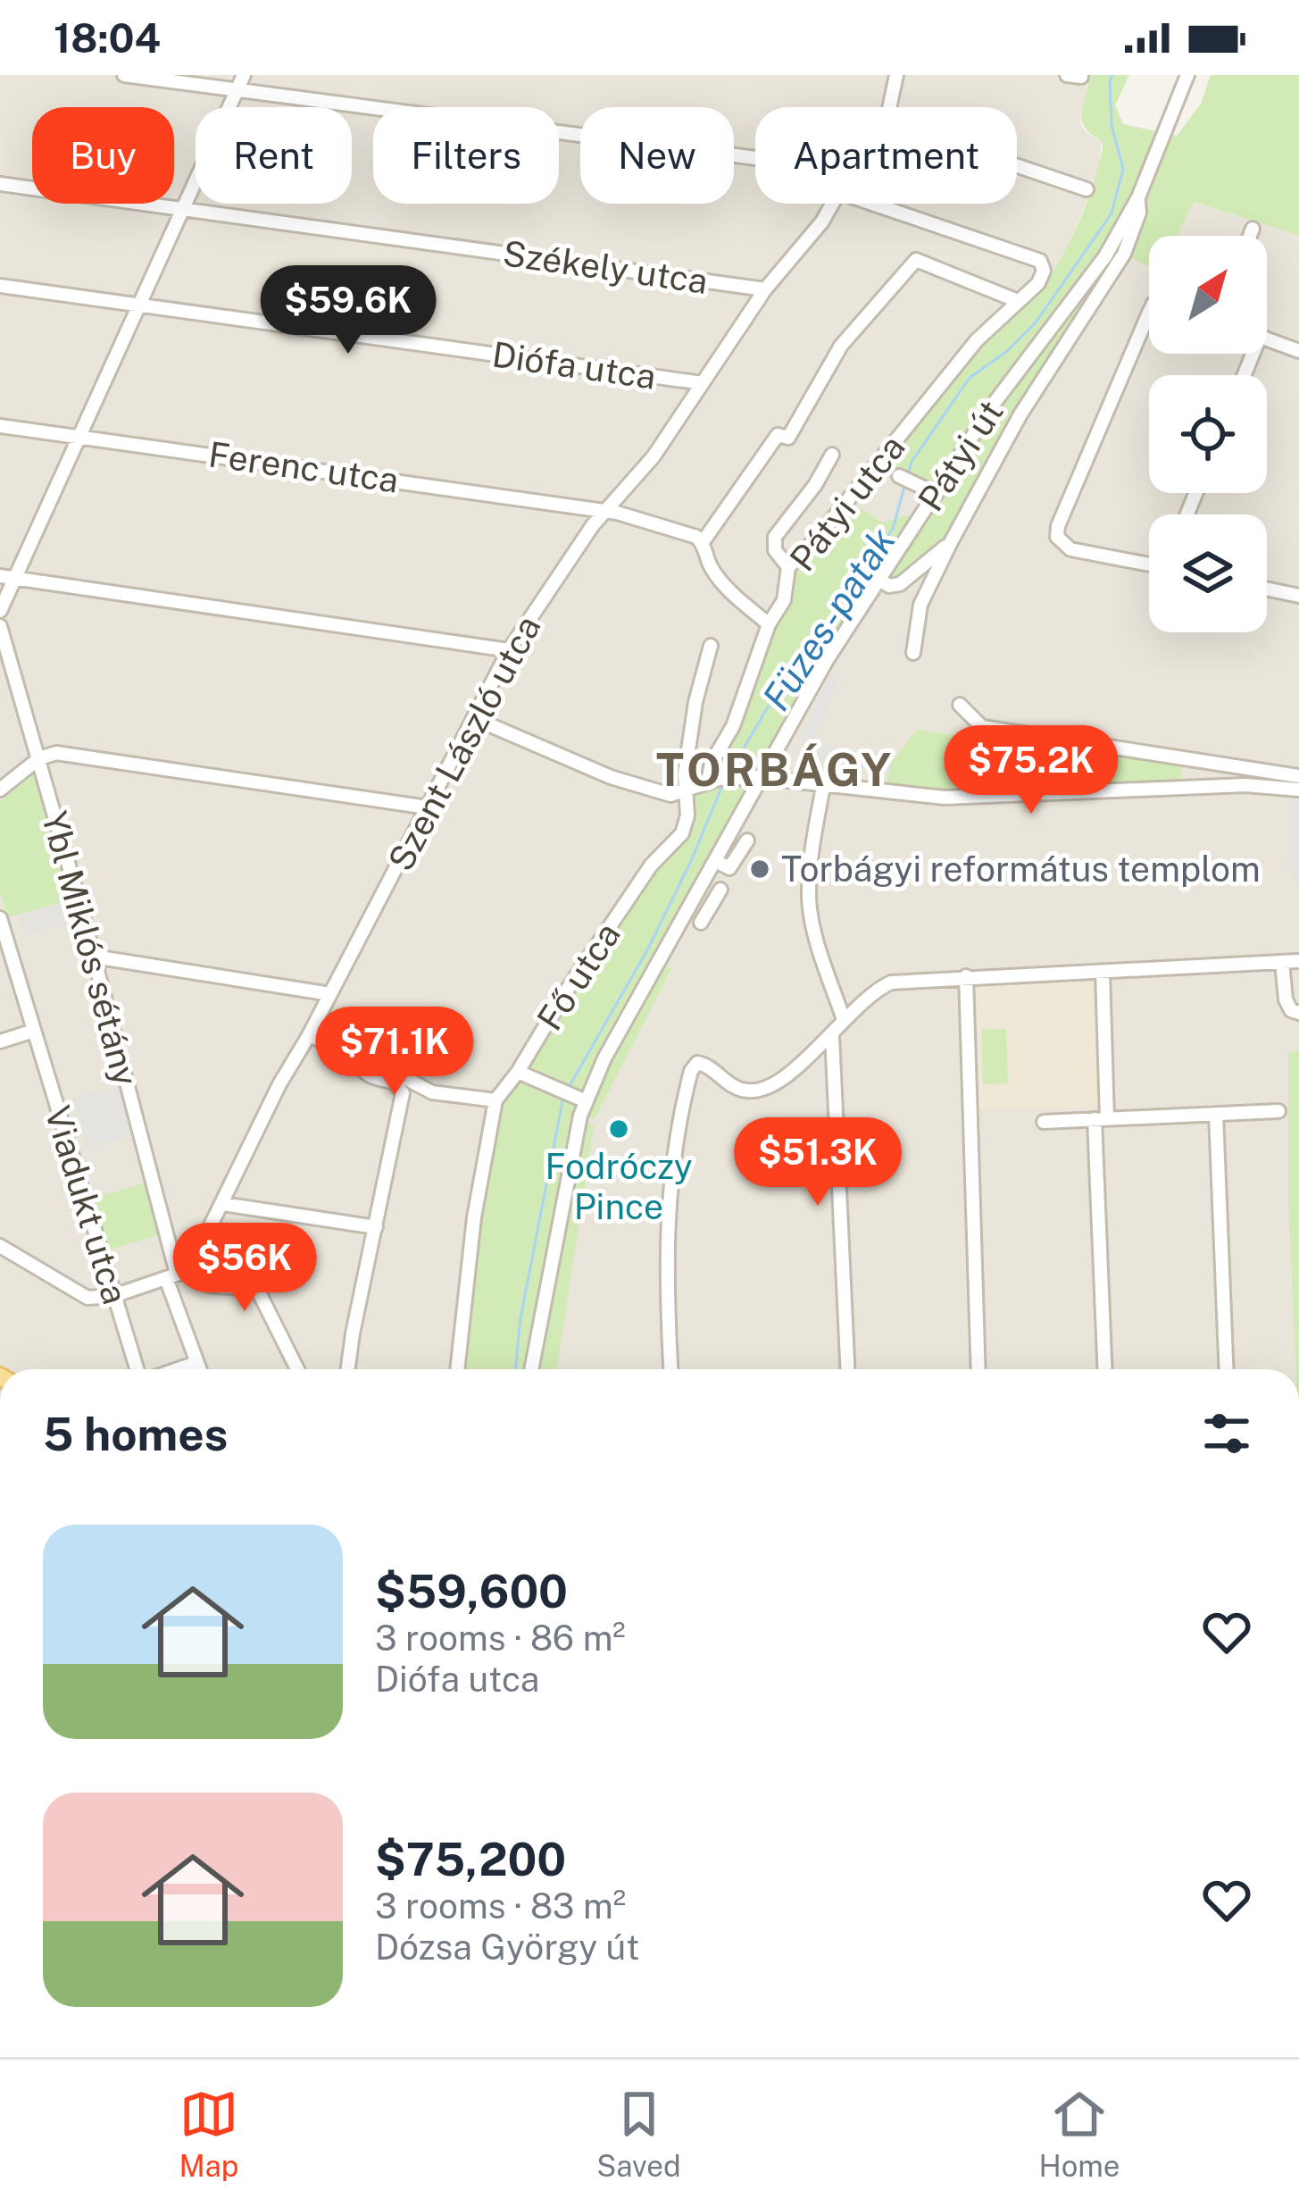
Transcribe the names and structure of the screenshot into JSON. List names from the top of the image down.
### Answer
{
  "streets": {
    "street": [
      "Székely utca",
      "Diófa utca",
      "Pátyi út",
      "Ferenc utca",
      "Pátyi utca",
      "Szent László utca",
      "Ybl Miklós sétány",
      "Fő utca",
      "Viadukt utca"
    ]
  },
  "crossings": [
    ["Székely utca", "Szent László utca"],
    ["Diófa utca", "Szent László utca"],
    ["Pátyi út", "Fő utca"],
    ["Ferenc utca", "Szent László utca"],
    ["Szent László utca", "Ybl Miklós sétány"]
  ],
  "districts": ["TORBÁGY"],
  "water": ["Füzes-patak"],
  "places": ["Torbágyi református templom", "Fodróczy Pince"],
  "north": "top right",
  "page": {
    "status": "18:04",
    "chip": [
      "Buy",
      "Rent",
      "Filters",
      "New",
      "Apartment"
    ],
    "price": [
      "$59.6K",
      "$75.2K",
      "$71.1K",
      "$51.3K",
      "$56K"
    ],
    "heading": "5 homes",
    "list": [
      {
        "name": "$59,600",
        "note": "3 rooms · 86 m² · Diófa utca"
      },
      {
        "name": "$75,200",
        "note": "3 rooms · 83 m² · Dózsa György út"
      }
    ],
    "tabs": ["Map", "Saved", "Home"]
  }
}
